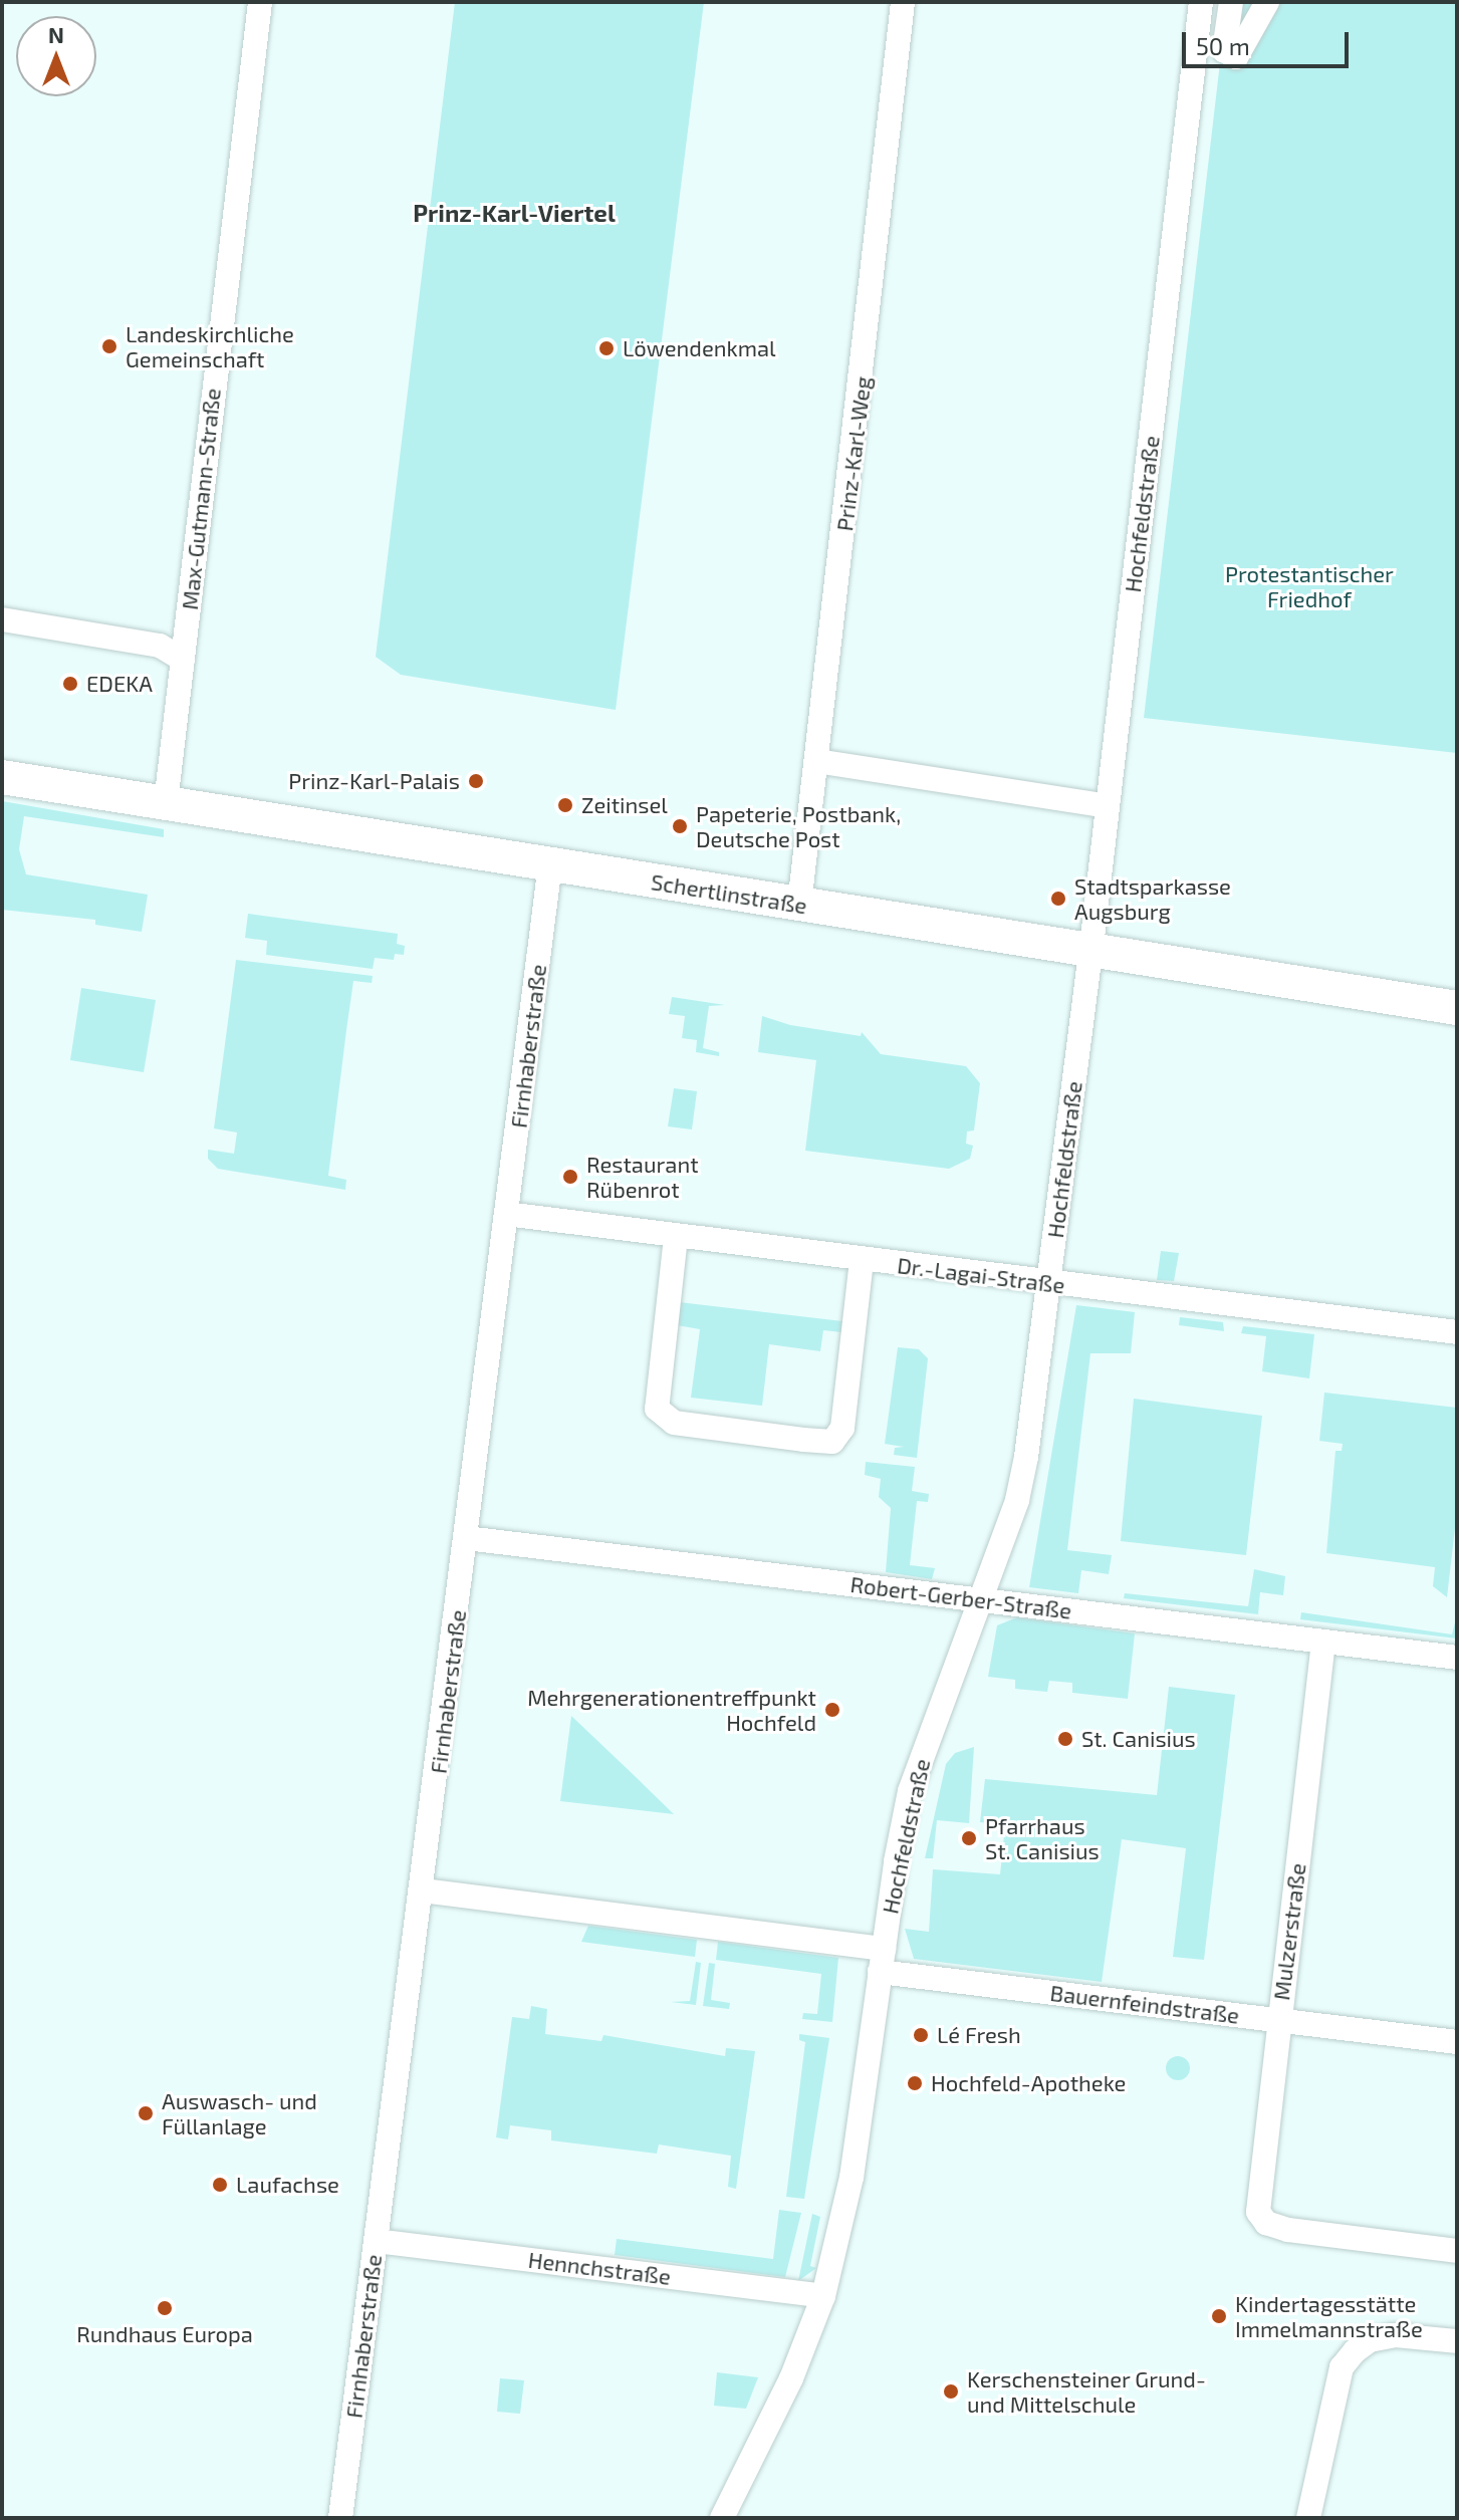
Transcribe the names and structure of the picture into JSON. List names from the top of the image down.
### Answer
{
  "streets": {
    "street": [
      "Prinz-Karl-Weg",
      "Max-Gutmann-Straße",
      "Hochfeldstraße",
      "Schertlinstraße",
      "Firnhaberstraße",
      "Dr.-Lagai-Straße",
      "Robert-Gerber-Straße",
      "Mulzerstraße",
      "Bauernfeindstraße",
      "Hennchstraße"
    ]
  },
  "crossings": [
    ["Prinz-Karl-Weg", "Schertlinstraße"],
    ["Max-Gutmann-Straße", "Schertlinstraße"],
    ["Hochfeldstraße", "Schertlinstraße"],
    ["Hochfeldstraße", "Dr.-Lagai-Straße"],
    ["Hochfeldstraße", "Robert-Gerber-Straße"],
    ["Hochfeldstraße", "Bauernfeindstraße"],
    ["Hochfeldstraße", "Hennchstraße"],
    ["Schertlinstraße", "Firnhaberstraße"],
    ["Firnhaberstraße", "Dr.-Lagai-Straße"],
    ["Firnhaberstraße", "Robert-Gerber-Straße"],
    ["Firnhaberstraße", "Bauernfeindstraße"],
    ["Firnhaberstraße", "Hennchstraße"],
    ["Robert-Gerber-Straße", "Mulzerstraße"],
    ["Mulzerstraße", "Bauernfeindstraße"]
  ],
  "districts": ["Prinz-Karl-Viertel"],
  "parks": ["Protestantischer Friedhof"],
  "places": [
    "Landeskirchliche Gemeinschaft",
    "Löwendenkmal",
    "EDEKA",
    "Prinz-Karl-Palais",
    "Zeitinsel",
    "Papeterie, Postbank, Deutsche Post",
    "Stadtsparkasse Augsburg",
    "Restaurant Rübenrot",
    "Mehrgenerationentreffpunkt Hochfeld",
    "St. Canisius",
    "Pfarrhaus St. Canisius",
    "Lé Fresh",
    "Hochfeld-Apotheke",
    "Auswasch- und Füllanlage",
    "Laufachse",
    "Rundhaus Europa",
    "Kindertagesstätte Immelmannstraße",
    "Kerschensteiner Grund- und Mittelschule"
  ],
  "scale_bar": "50 m",
  "north": "top"
}
